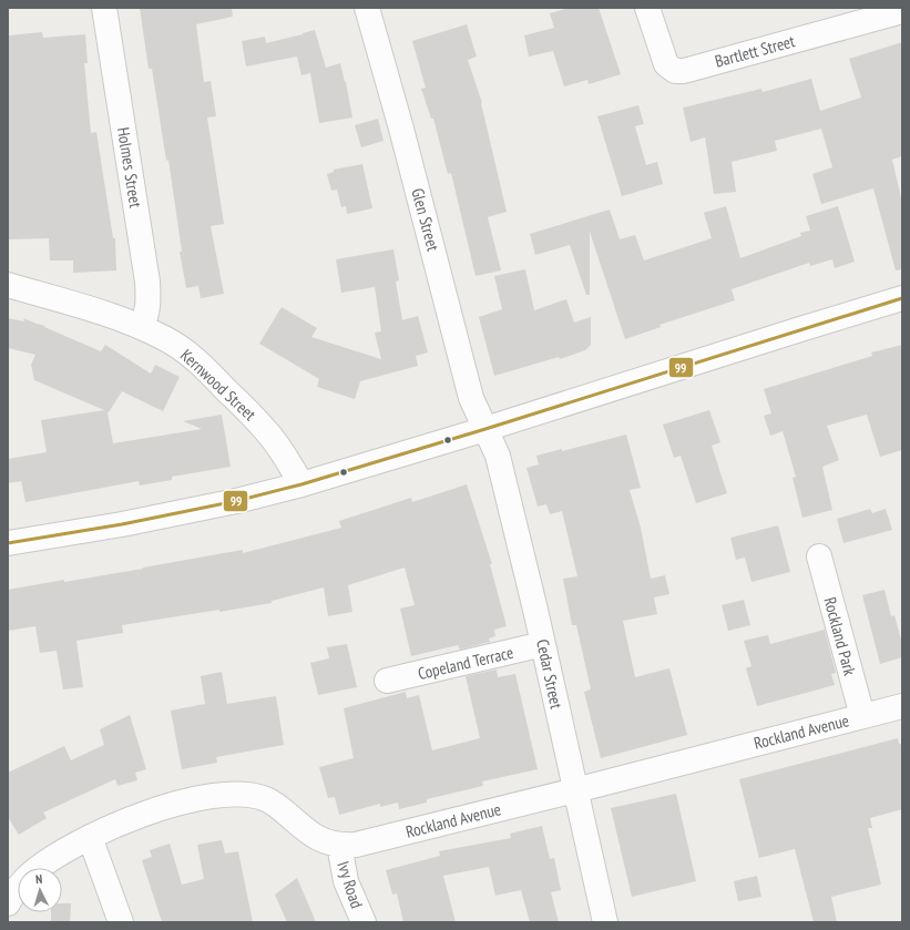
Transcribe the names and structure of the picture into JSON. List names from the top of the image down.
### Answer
{
  "streets": {
    "street": [
      "Bartlett Street",
      "Holmes Street",
      "Glen Street",
      "Kernwood Street",
      "Rockland Park",
      "Copeland Terrace",
      "Cedar Street",
      "Rockland Avenue",
      "Ivy Road"
    ]
  },
  "crossings": [
    ["Holmes Street", "Kernwood Street"],
    ["Glen Street", "Cedar Street"],
    ["Rockland Park", "Rockland Avenue"],
    ["Copeland Terrace", "Cedar Street"],
    ["Cedar Street", "Rockland Avenue"],
    ["Rockland Avenue", "Ivy Road"]
  ],
  "lines": ["transit line 99"],
  "north": "top"
}
